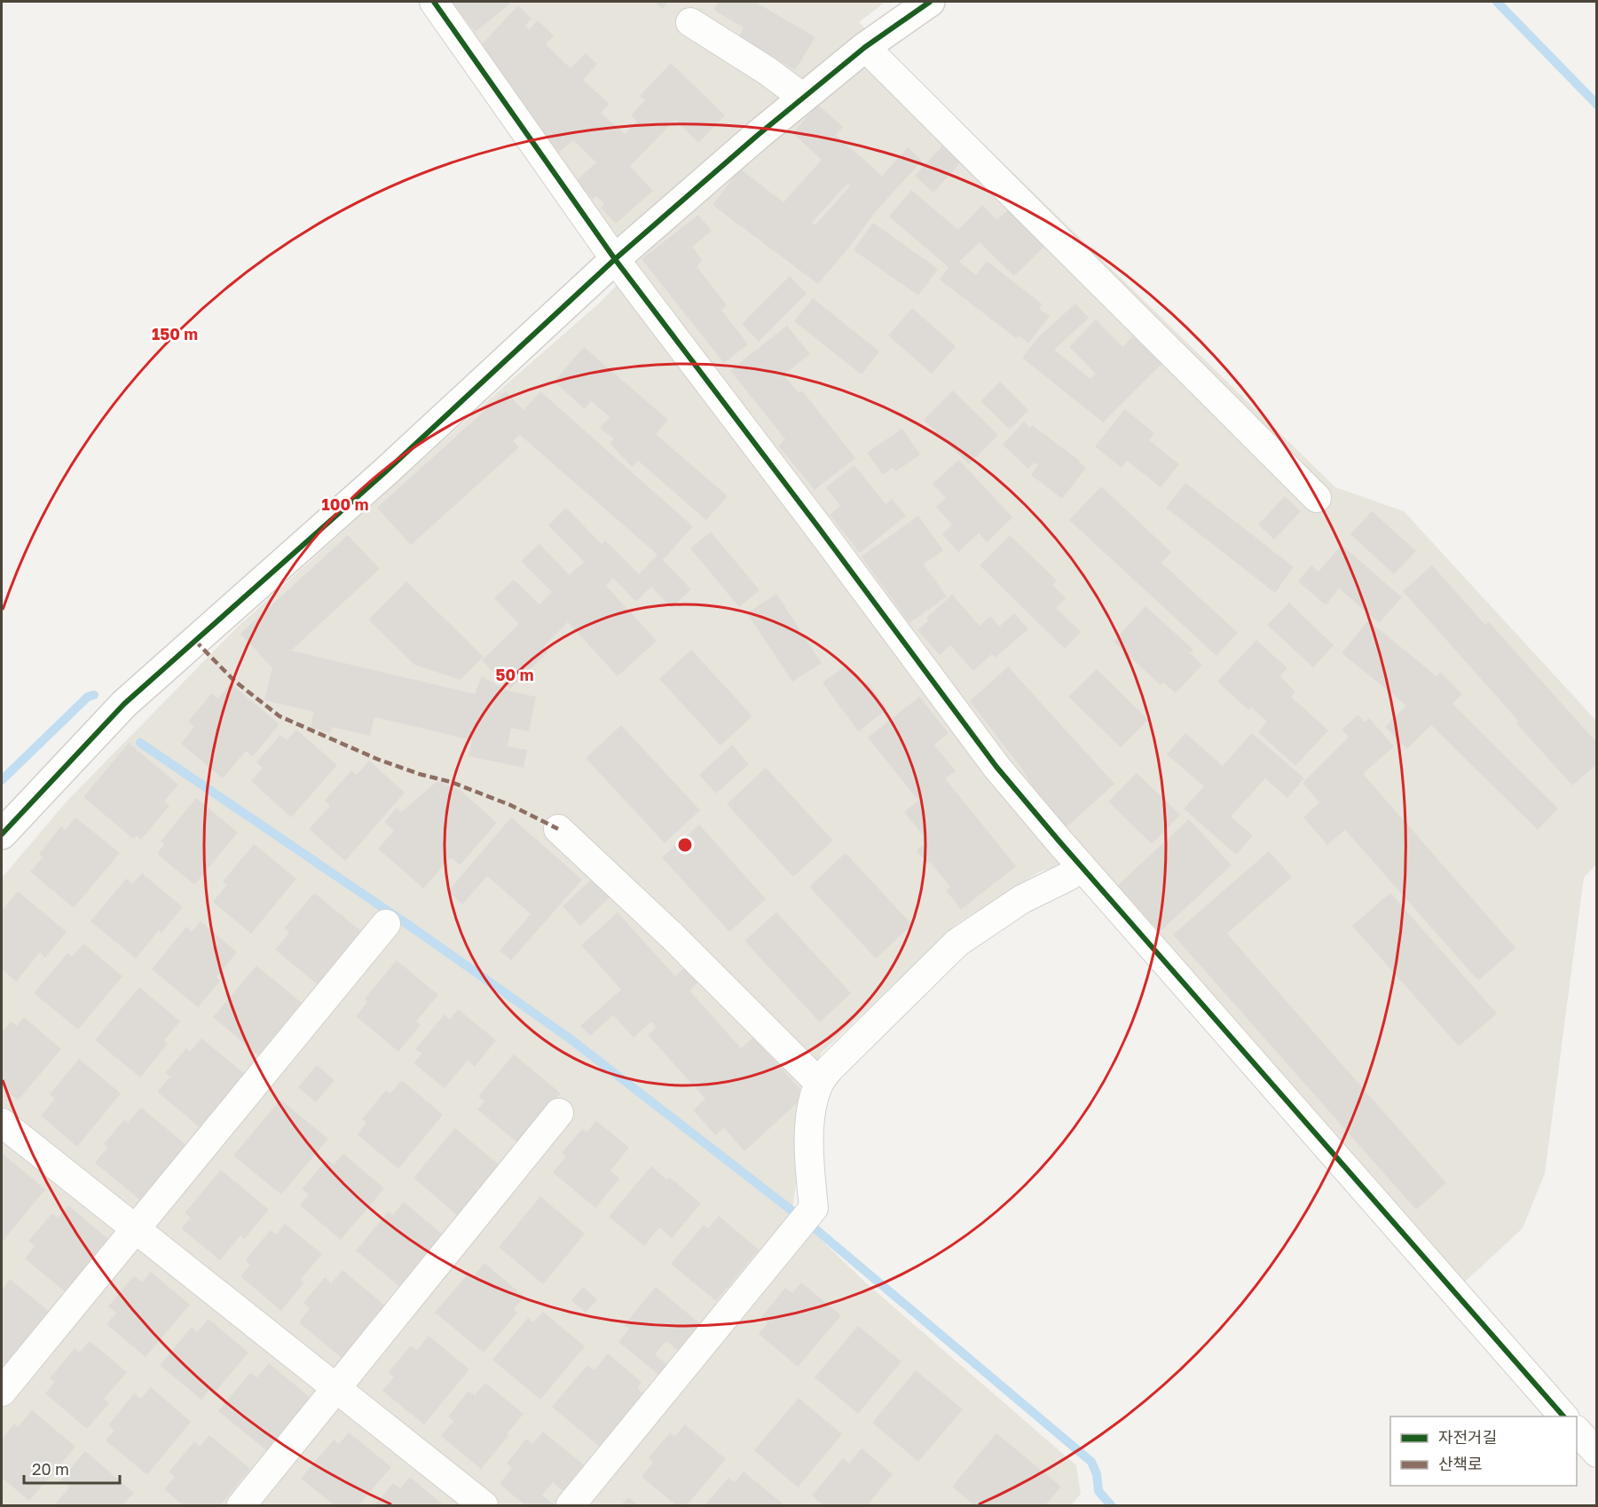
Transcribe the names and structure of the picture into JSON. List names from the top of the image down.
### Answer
{
  "legend": ["자전거길", "산책로"],
  "scale_bar": "20 m",
  "rings": ["150 m", "100 m", "50 m"]
}
